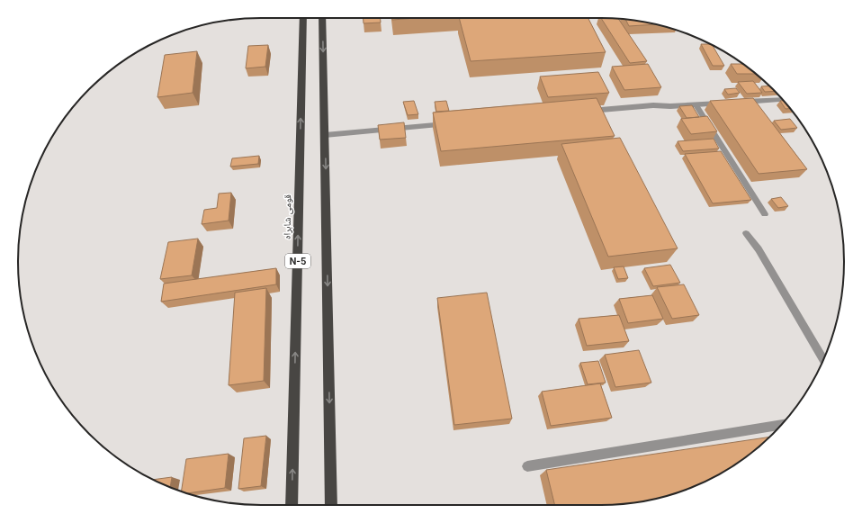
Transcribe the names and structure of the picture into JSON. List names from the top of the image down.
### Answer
{
  "streets": {
    "highway": ["قومی شاہراہ", "N-5"]
  }
}
